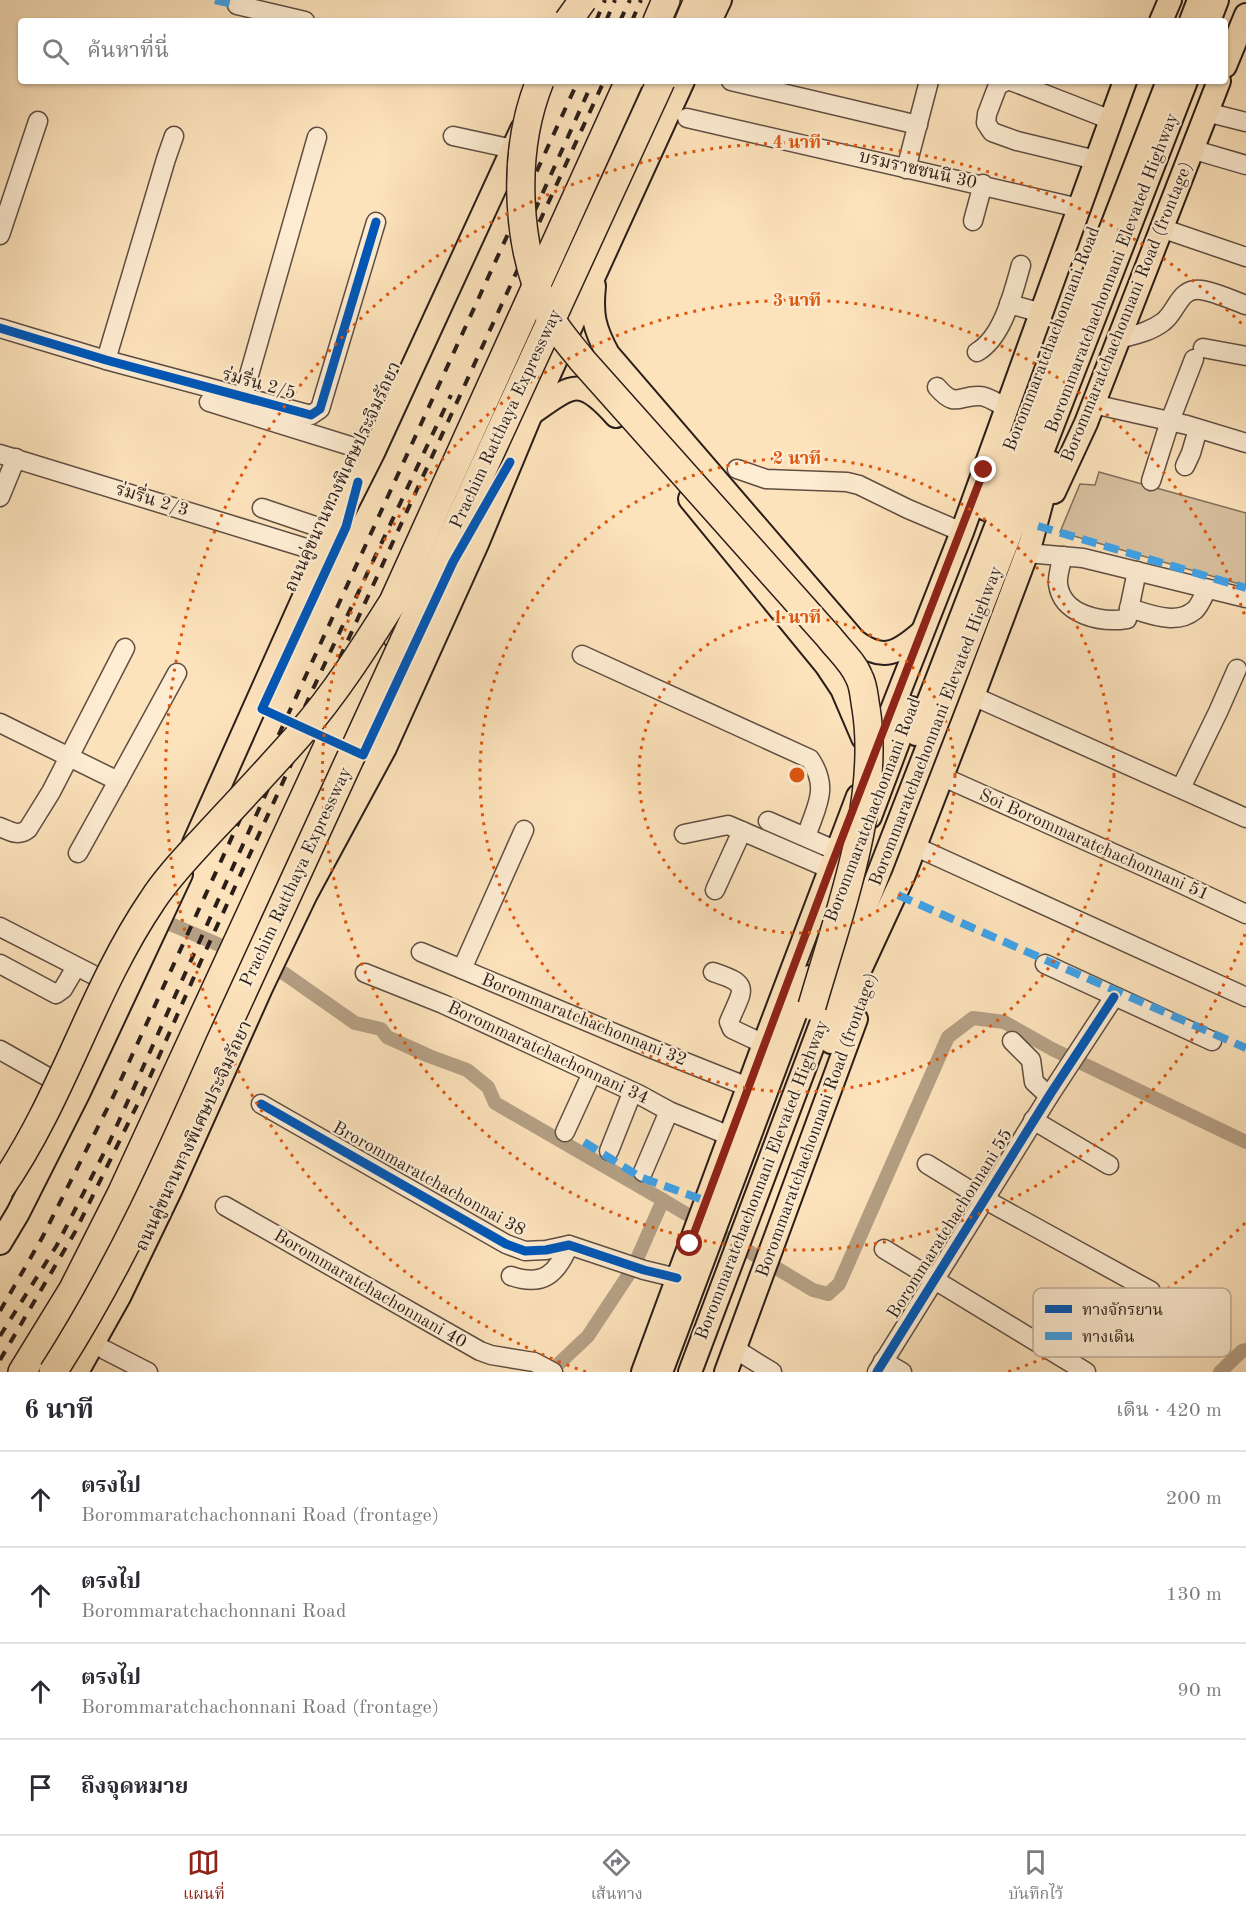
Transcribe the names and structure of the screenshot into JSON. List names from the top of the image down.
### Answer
{
  "streets": {
    "highway": ["Prachim Ratthaya Expressway"],
    "main road": [
      "Borommaratchachonnani Elevated Highway",
      "Borommaratchachonnani Road (frontage)",
      "Borommaratchachonnani Road",
      "ถนนคู่ขนานทางพิเศษประจิมรัถยา"
    ],
    "street": [
      "บรมราชชนนี 30",
      "ร่มรื่น 2/5",
      "ร่มรื่น 2/3",
      "Soi Borommaratchachonnani 51",
      "Borommaratchachonnani 32",
      "Borommaratchachonnani 34",
      "Brorommaratchachonnai 38",
      "Borommaratchachonnani 55",
      "Borommaratchachonnani 40"
    ]
  },
  "legend": ["ทางจักรยาน", "ทางเดิน"],
  "page": {
    "search": "ค้นหาที่นี่",
    "heading": ["6 นาที", "เดิน · 420 m"],
    "list": [
      ["ตรงไป", "Borommaratchachonnani Road (frontage)", "200 m"],
      ["ตรงไป", "Borommaratchachonnani Road", "130 m"],
      ["ตรงไป", "Borommaratchachonnani Road (frontage)", "90 m"],
      "ถึงจุดหมาย"
    ],
    "nav": ["แผนที่", "เส้นทาง", "บันทึกไว้"]
  },
  "rings": [
    "4 นาที",
    "3 นาที",
    "2 นาที",
    "1 นาที"
  ]
}
